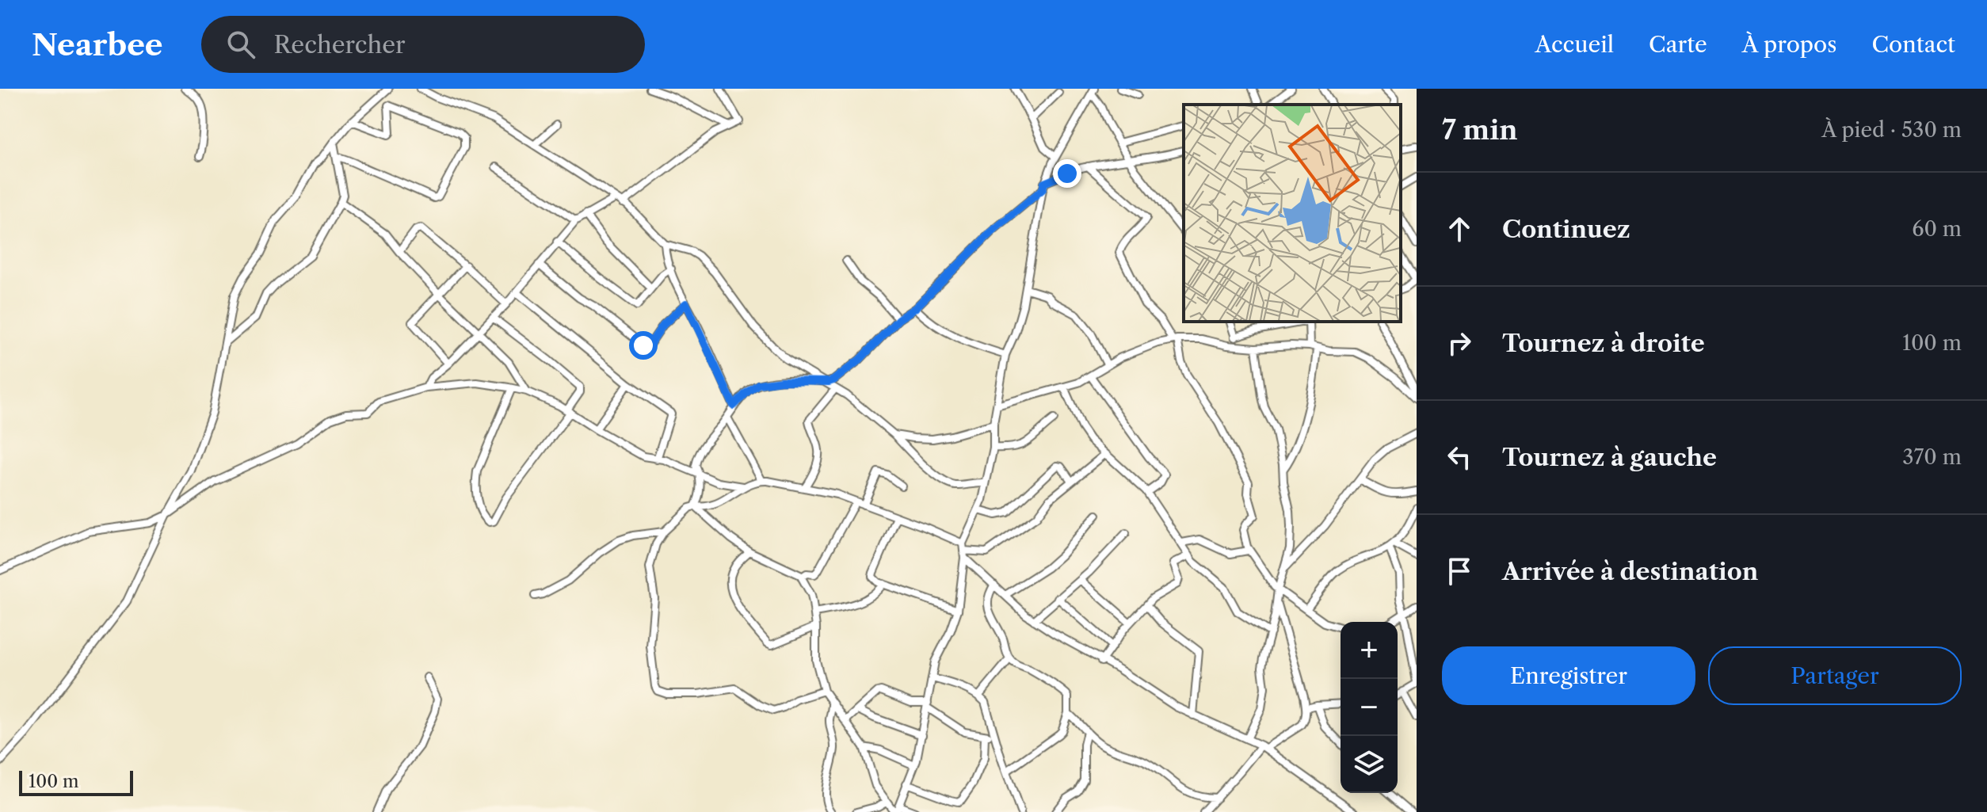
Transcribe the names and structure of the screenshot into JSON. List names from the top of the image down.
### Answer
{
  "scale_bar": "100 m",
  "page": {
    "header": "Nearbee",
    "search": "Rechercher",
    "nav": [
      "Accueil",
      "Carte",
      "À propos",
      "Contact"
    ],
    "heading": ["7 min", "À pied · 530 m"],
    "list": [
      ["Continuez", "60 m"],
      ["Tournez à droite", "100 m"],
      ["Tournez à gauche", "370 m"],
      "Arrivée à destination"
    ],
    "map_buttons": ["+", "−"],
    "buttons": ["Enregistrer", "Partager"],
    "scale": "100 m"
  }
}
